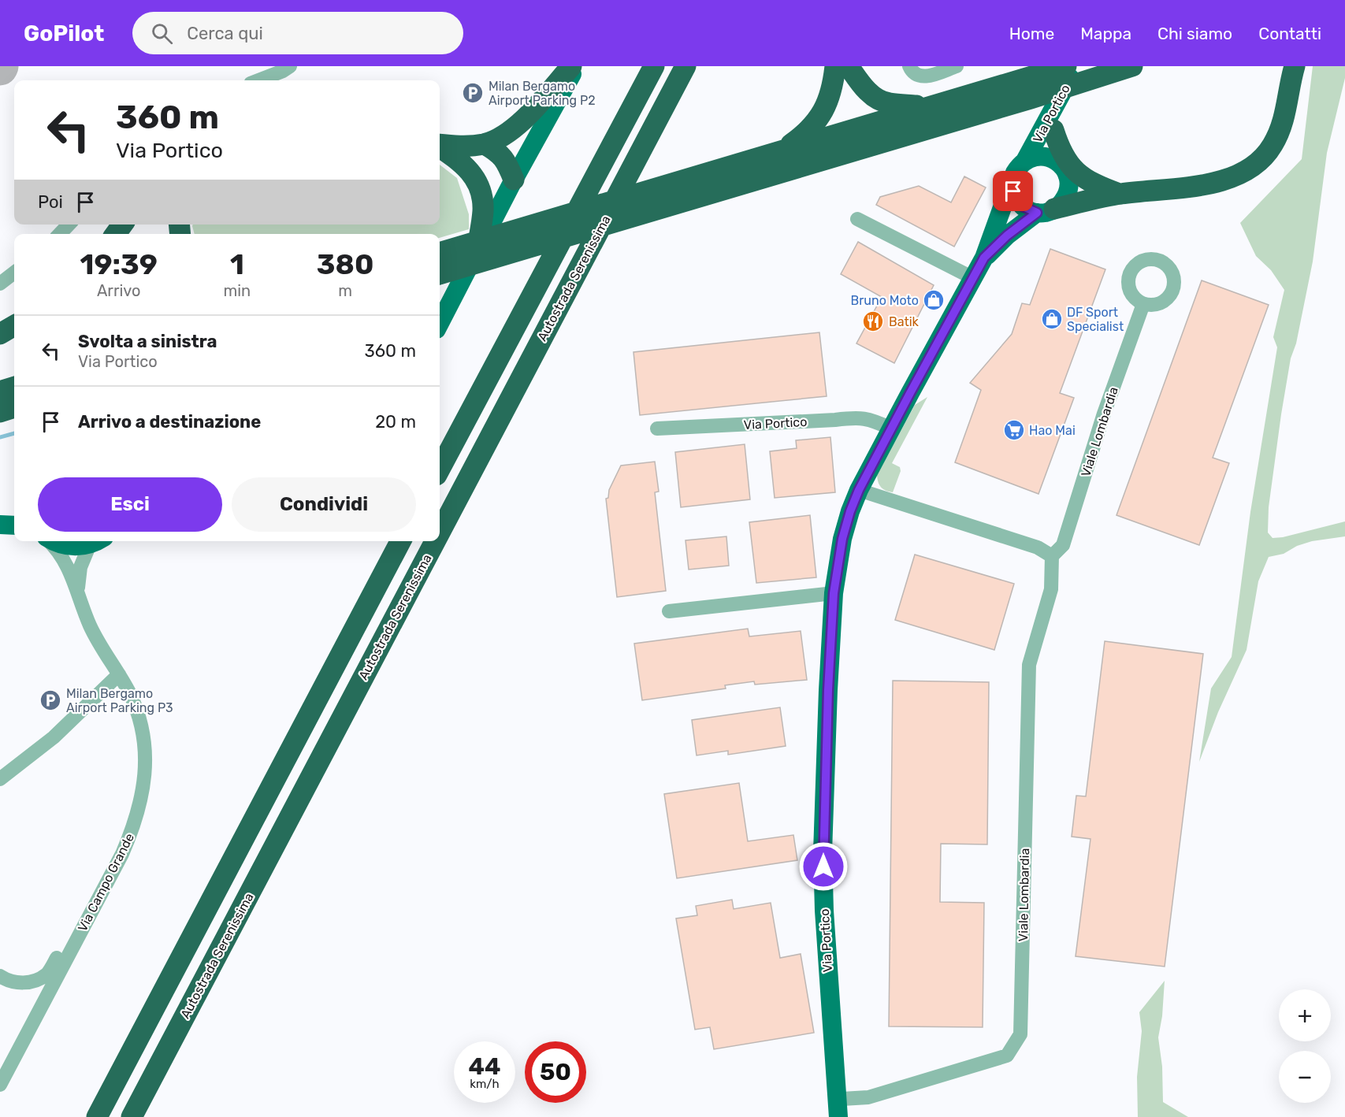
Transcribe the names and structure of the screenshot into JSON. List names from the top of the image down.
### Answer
{
  "streets": {
    "highway": ["Autostrada Serenissima"],
    "main road": ["Via Portico"],
    "street": ["Viale Lombardia", "Via Campo Grande"]
  },
  "crossings": [
    ["Via Portico", "Viale Lombardia"]
  ],
  "places": {
    "parking": ["Milan Bergamo Airport Parking P2", "Milan Bergamo Airport Parking P3"],
    "shop": ["Bruno Moto", "DF Sport Specialist"],
    "restaurant": ["Batik"],
    "supermarket": ["Hao Mai"]
  },
  "page": {
    "header": "GoPilot",
    "search": "Cerca qui",
    "nav": [
      "Home",
      "Mappa",
      "Chi siamo",
      "Contatti"
    ],
    "turn": ["360 m", "Via Portico"],
    "then": "Poi",
    "eta": [
      "19:39",
      "Arrivo",
      "1",
      "min",
      "380",
      "m"
    ],
    "list": [
      {
        "name": "Svolta a sinistra",
        "note": "Via Portico",
        "value": "360 m"
      },
      {
        "name": "Arrivo a destinazione",
        "value": "20 m"
      }
    ],
    "buttons": ["Esci", "Condividi"],
    "map_buttons": ["+", "−"],
    "speed": "44 km/h",
    "limit": "50"
  }
}
